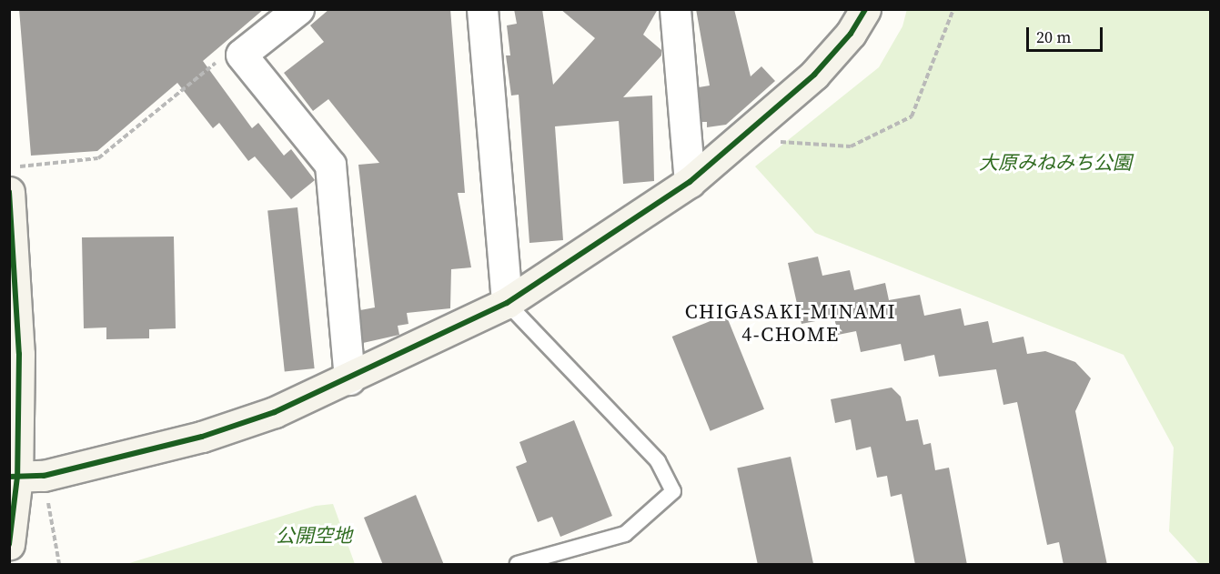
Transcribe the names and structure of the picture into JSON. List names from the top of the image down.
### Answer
{
  "districts": ["CHIGASAKI-MINAMI 4-CHOME"],
  "parks": ["大原みねみち公園", "公開空地"],
  "scale_bar": "20 m"
}
